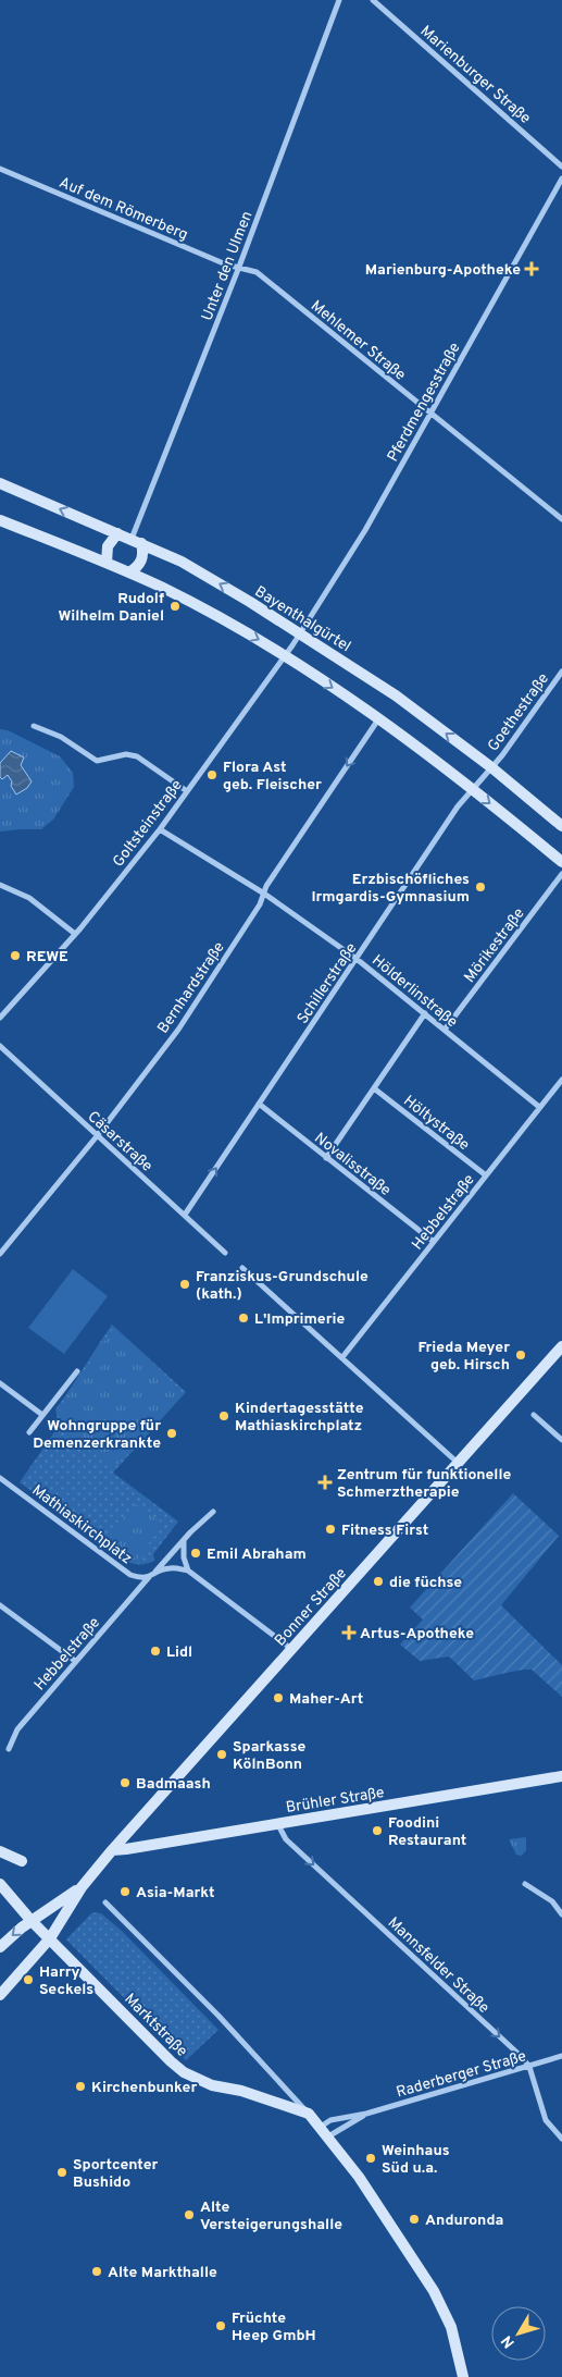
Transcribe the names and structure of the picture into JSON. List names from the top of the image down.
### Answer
{
  "streets": {
    "main road": [
      "Bayenthalgürtel",
      "Bonner Straße",
      "Brühler Straße",
      "Marktstraße"
    ],
    "street": [
      "Marienburger Straße",
      "Auf dem Römerberg",
      "Unter den Ulmen",
      "Mehlemer Straße",
      "Pferdmengesstraße",
      "Goethestraße",
      "Goltsteinstraße",
      "Mörikestraße",
      "Schillerstraße",
      "Bernhardstraße",
      "Hölderlinstraße",
      "Höltystraße",
      "Cäsarstraße",
      "Novalisstraße",
      "Hebbelstraße",
      "Mathiaskirchplatz",
      "Mannsfelder Straße",
      "Raderberger Straße"
    ]
  },
  "crossings": [
    ["Auf dem Römerberg", "Unter den Ulmen"],
    ["Auf dem Römerberg", "Mehlemer Straße"],
    ["Unter den Ulmen", "Mehlemer Straße"],
    ["Unter den Ulmen", "Bayenthalgürtel"],
    ["Mehlemer Straße", "Pferdmengesstraße"],
    ["Pferdmengesstraße", "Bayenthalgürtel"],
    ["Pferdmengesstraße", "Goltsteinstraße"],
    ["Bayenthalgürtel", "Goethestraße"],
    ["Bayenthalgürtel", "Goltsteinstraße"],
    ["Bayenthalgürtel", "Schillerstraße"],
    ["Goethestraße", "Schillerstraße"],
    ["Goltsteinstraße", "Hölderlinstraße"],
    ["Mörikestraße", "Hölderlinstraße"],
    ["Schillerstraße", "Hölderlinstraße"],
    ["Schillerstraße", "Cäsarstraße"],
    ["Schillerstraße", "Novalisstraße"],
    ["Bernhardstraße", "Hölderlinstraße"],
    ["Bernhardstraße", "Cäsarstraße"],
    ["Hölderlinstraße", "Hebbelstraße"],
    ["Höltystraße", "Hebbelstraße"],
    ["Novalisstraße", "Hebbelstraße"],
    ["Hebbelstraße", "Mathiaskirchplatz"],
    ["Bonner Straße", "Brühler Straße"],
    ["Bonner Straße", "Marktstraße"],
    ["Brühler Straße", "Mannsfelder Straße"],
    ["Mannsfelder Straße", "Raderberger Straße"],
    ["Marktstraße", "Raderberger Straße"]
  ],
  "one_way": ["Mannsfelder Straße"],
  "places": {
    "health": ["Marienburg-Apotheke", "Zentrum für funktionelle Schmerztherapie", "Artus-Apotheke"],
    "other": [
      "Rudolf Wilhelm Daniel",
      "Flora Ast geb. Fleischer",
      "Erzbischöfliches Irmgardis-Gymnasium",
      "REWE",
      "Franziskus-Grundschule (kath.)",
      "L'Imprimerie",
      "Frieda Meyer geb. Hirsch",
      "Kindertagesstätte Mathiaskirchplatz",
      "Wohngruppe für Demenzerkrankte",
      "Fitness First",
      "Emil Abraham",
      "die füchse",
      "Lidl",
      "Maher-Art",
      "Sparkasse KölnBonn",
      "Badmaash",
      "Foodini Restaurant",
      "Asia-Markt",
      "Harry Seckels",
      "Kirchenbunker",
      "Weinhaus Süd u.a.",
      "Sportcenter Bushido",
      "Alte Versteigerungshalle",
      "Anduronda",
      "Alte Markthalle",
      "Früchte Heep GmbH"
    ]
  },
  "north": "bottom left"
}
